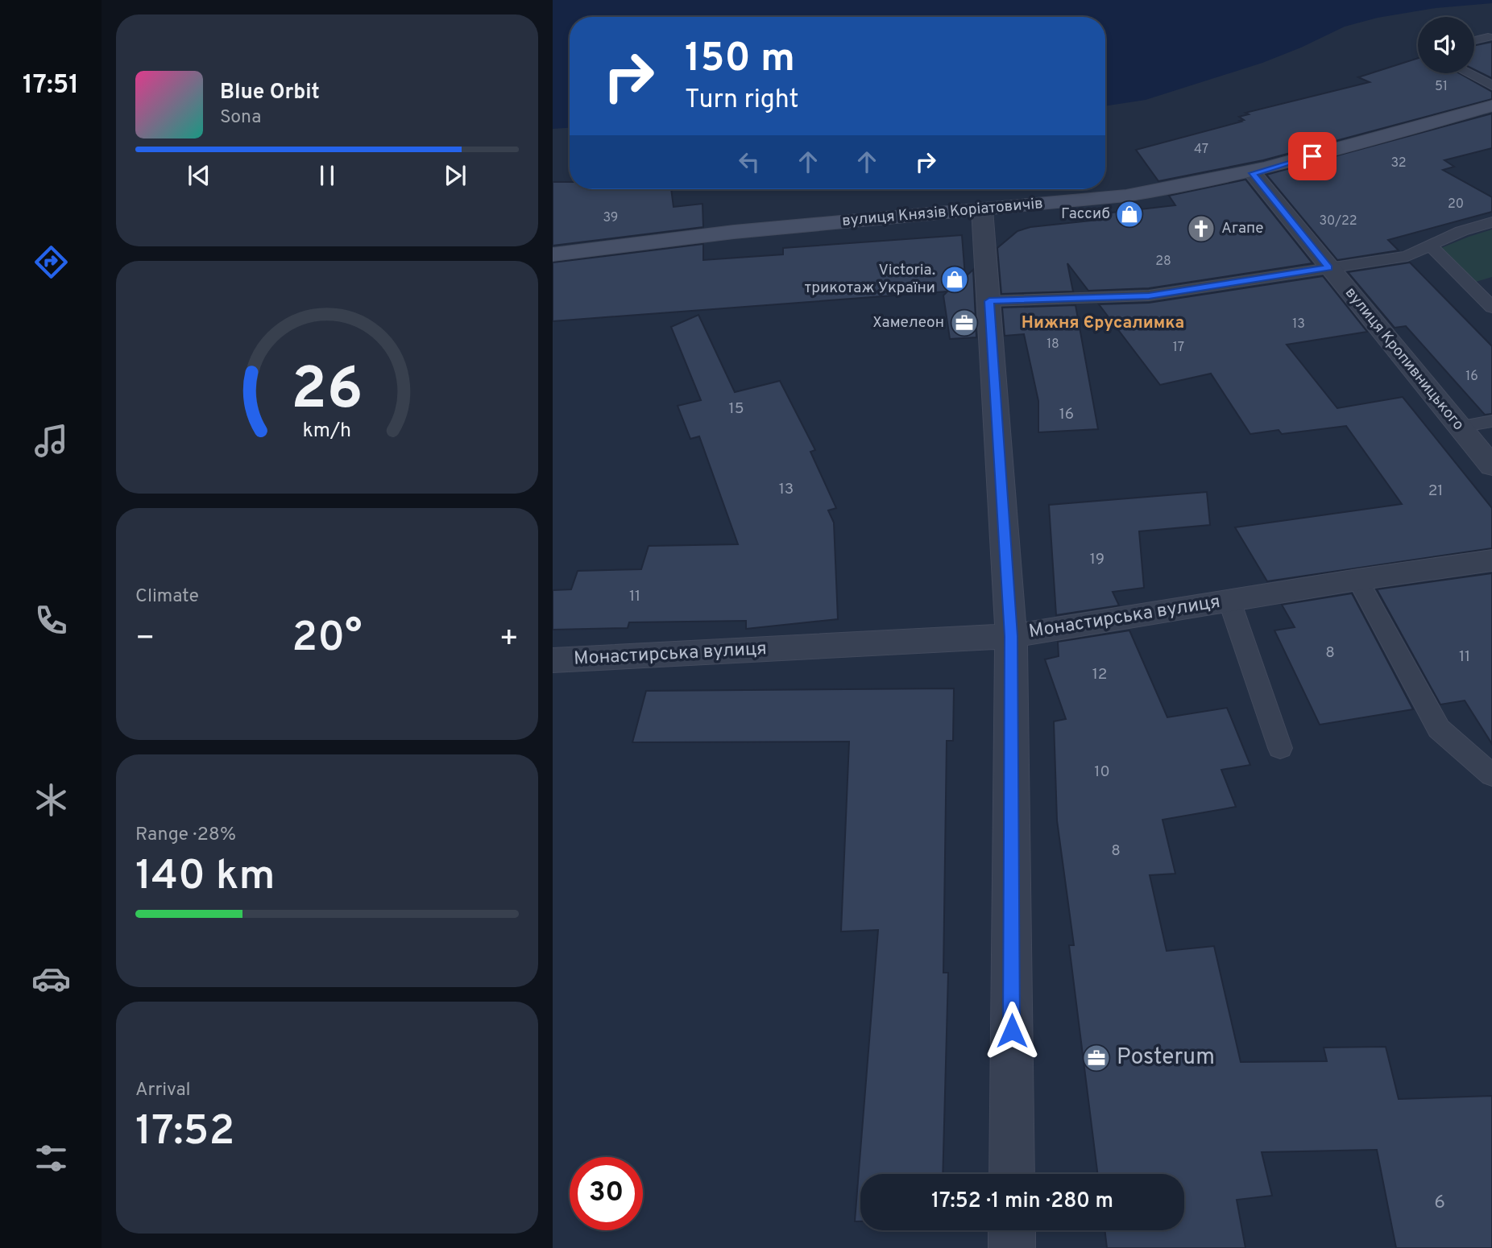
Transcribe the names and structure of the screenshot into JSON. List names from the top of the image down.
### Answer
{
  "streets": {
    "street": ["вулиця Князів Коріатовичів", "вулиця Кропивницького", "Монастирська вулиця"]
  },
  "crossings": [
    ["вулиця Князів Коріатовичів", "вулиця Кропивницького"]
  ],
  "districts": ["Нижня Єрусалимка"],
  "places": {
    "shop": ["Гассиб", "Victoria. трикотаж України"],
    "church": ["Агапе"],
    "office": ["Хамелеон", "Posterum"]
  },
  "house_numbers": [
    "51",
    "47",
    "32",
    "20",
    "39",
    "30/22",
    "28",
    "13",
    "18",
    "17",
    "16",
    "15",
    "16",
    "13",
    "21",
    "19",
    "11",
    "8",
    "11",
    "12",
    "10",
    "8",
    "6"
  ],
  "page": {
    "tabs": "17:51",
    "turn": ["150 m", "Turn right"],
    "song": ["Blue Orbit", "Sona"],
    "tile": [
      "Climate",
      ["Range · 28%", "140 km"],
      ["Arrival", "17:52"]
    ],
    "heat": ["−", "20°", "+"],
    "limit": "30",
    "trip": "17:52 · 1 min · 280 m",
    "gauge": ["26", "km/h"]
  }
}
